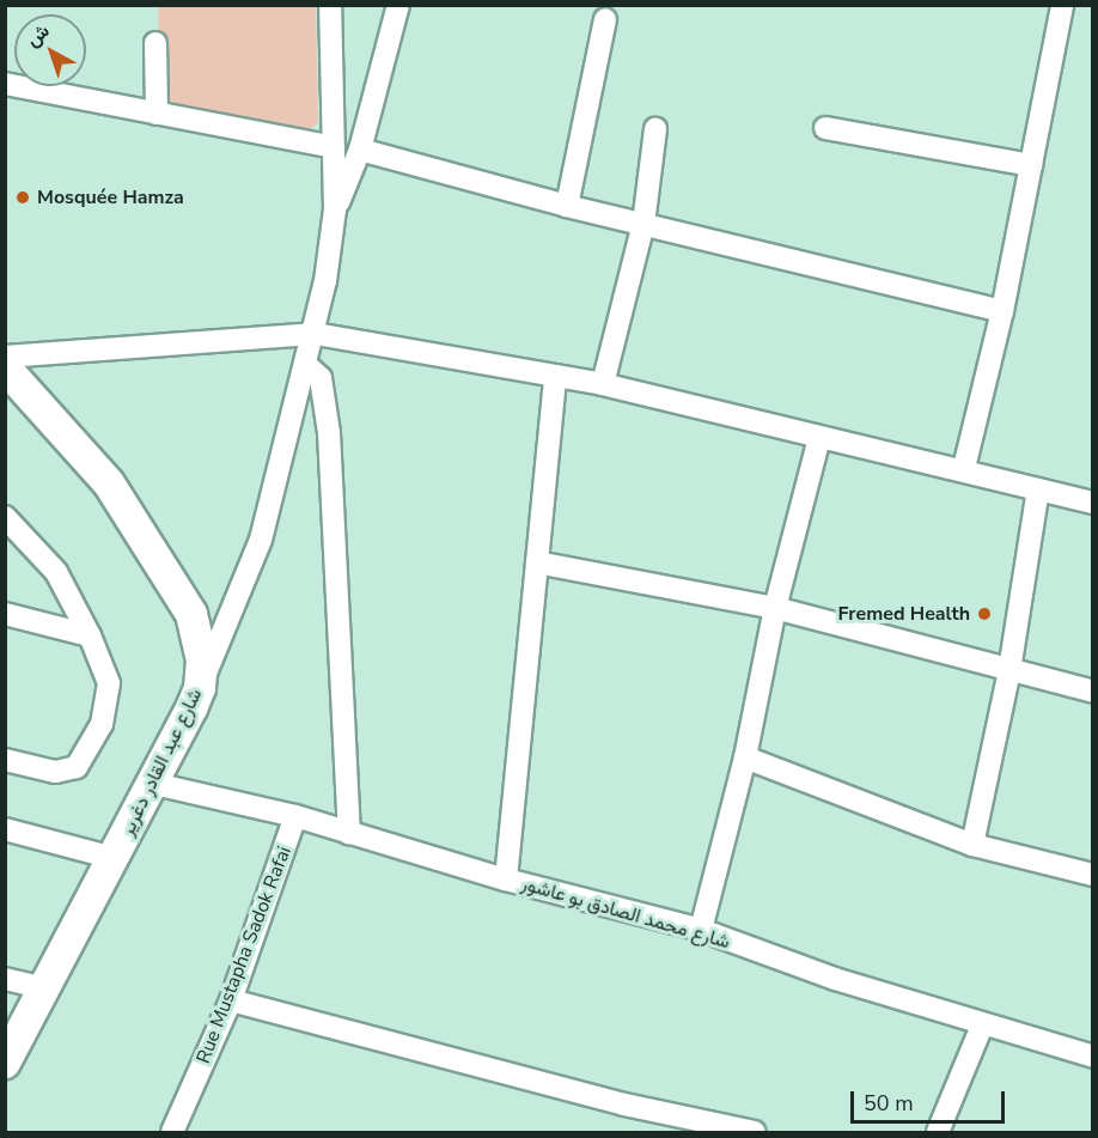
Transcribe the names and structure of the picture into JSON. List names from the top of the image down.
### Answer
{
  "streets": {
    "main road": ["شارع عبد القادر دغرير"],
    "street": ["شارع محمد الصادق بو عاشور", "Rue Mustapha Sadok Rafai"]
  },
  "crossings": [
    ["شارع عبد القادر دغرير", "شارع محمد الصادق بو عاشور"],
    ["شارع محمد الصادق بو عاشور", "Rue Mustapha Sadok Rafai"]
  ],
  "places": ["Mosquée Hamza", "Fremed Health"],
  "scale_bar": "50 m",
  "north": "top left"
}
